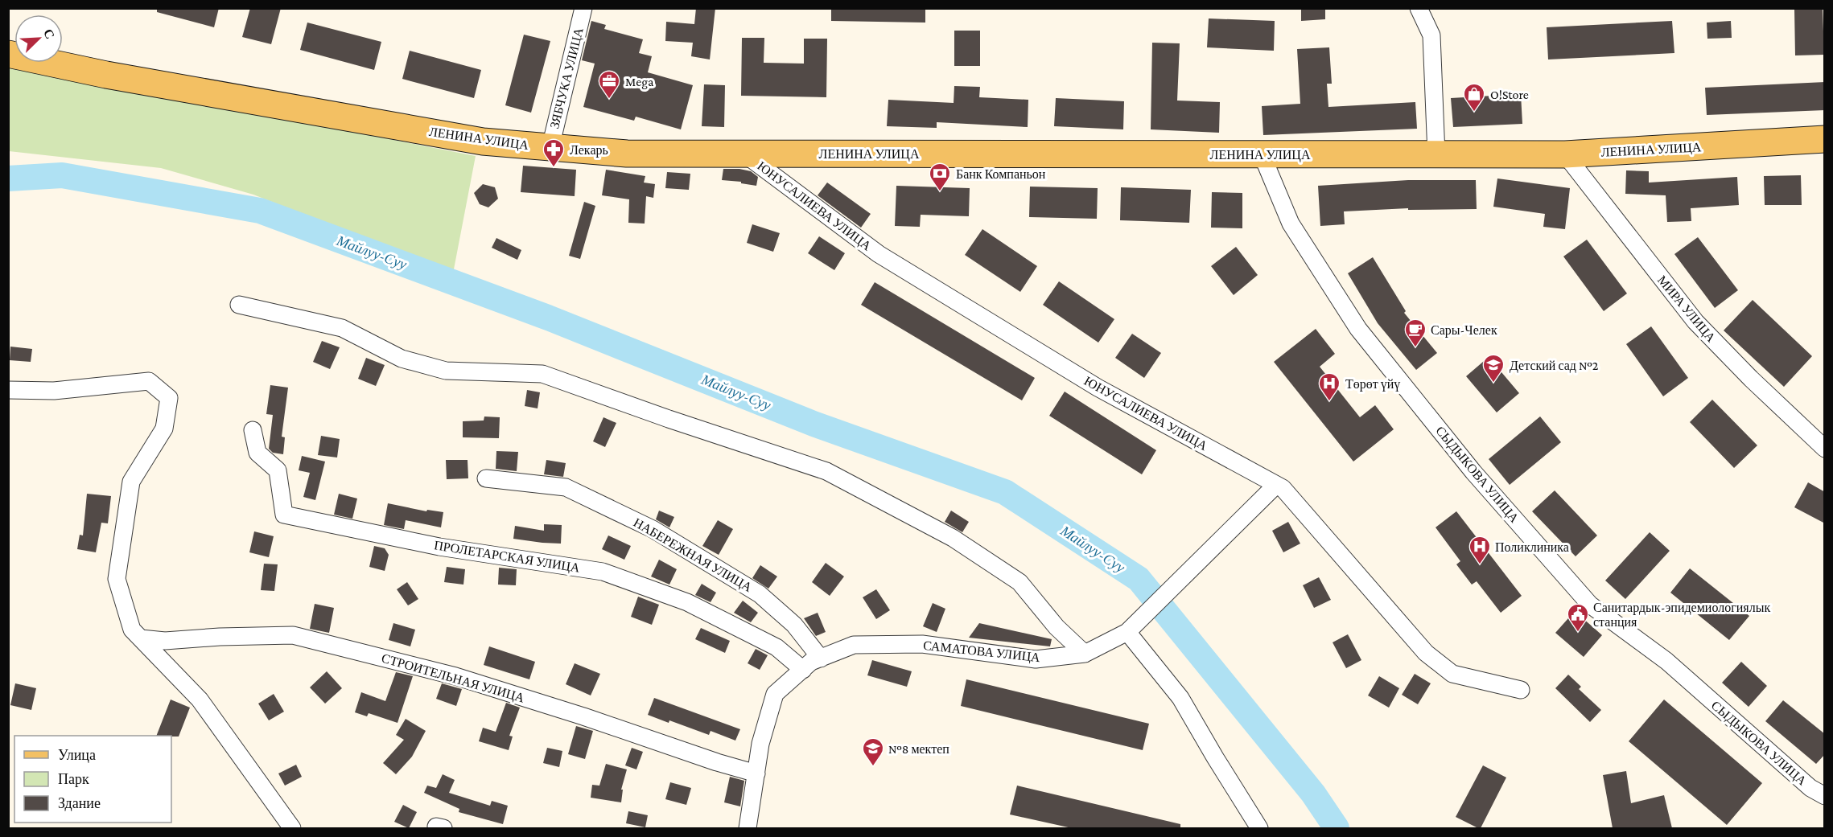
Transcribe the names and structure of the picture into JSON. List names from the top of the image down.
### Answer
{
  "streets": {
    "main road": ["ЛЕНИНА УЛИЦА"],
    "street": [
      "ЗЯБЧУКА УЛИЦА",
      "ЮНУСАЛИЕВА УЛИЦА",
      "МИРА УЛИЦА",
      "СЫДЫКОВА УЛИЦА",
      "НАБЕРЕЖНАЯ УЛИЦА",
      "ПРОЛЕТАРСКАЯ УЛИЦА",
      "САМАТОВА УЛИЦА",
      "СТРОИТЕЛЬНАЯ УЛИЦА"
    ]
  },
  "crossings": [
    ["ЗЯБЧУКА УЛИЦА", "ЛЕНИНА УЛИЦА"],
    ["ЛЕНИНА УЛИЦА", "ЮНУСАЛИЕВА УЛИЦА"],
    ["ЛЕНИНА УЛИЦА", "МИРА УЛИЦА"],
    ["ЛЕНИНА УЛИЦА", "СЫДЫКОВА УЛИЦА"],
    ["ЮНУСАЛИЕВА УЛИЦА", "САМАТОВА УЛИЦА"],
    ["НАБЕРЕЖНАЯ УЛИЦА", "САМАТОВА УЛИЦА"],
    ["ПРОЛЕТАРСКАЯ УЛИЦА", "САМАТОВА УЛИЦА"],
    ["САМАТОВА УЛИЦА", "СТРОИТЕЛЬНАЯ УЛИЦА"]
  ],
  "water": ["Майлуу-Суу"],
  "places": {
    "office": ["Mega"],
    "shop": ["O!Store"],
    "pharmacy": ["Лекарь"],
    "bank": ["Банк Компаньон"],
    "cafe": ["Сары-Челек"],
    "school or university": ["Детский сад №2", "№8 мектеп"],
    "hospital": ["Төрөт үйү", "Поликлиника"],
    "public building": ["Санитардык-эпидемиологиялык станция"]
  },
  "legend": ["Улица", "Парк", "Здание"],
  "north": "top right"
}
